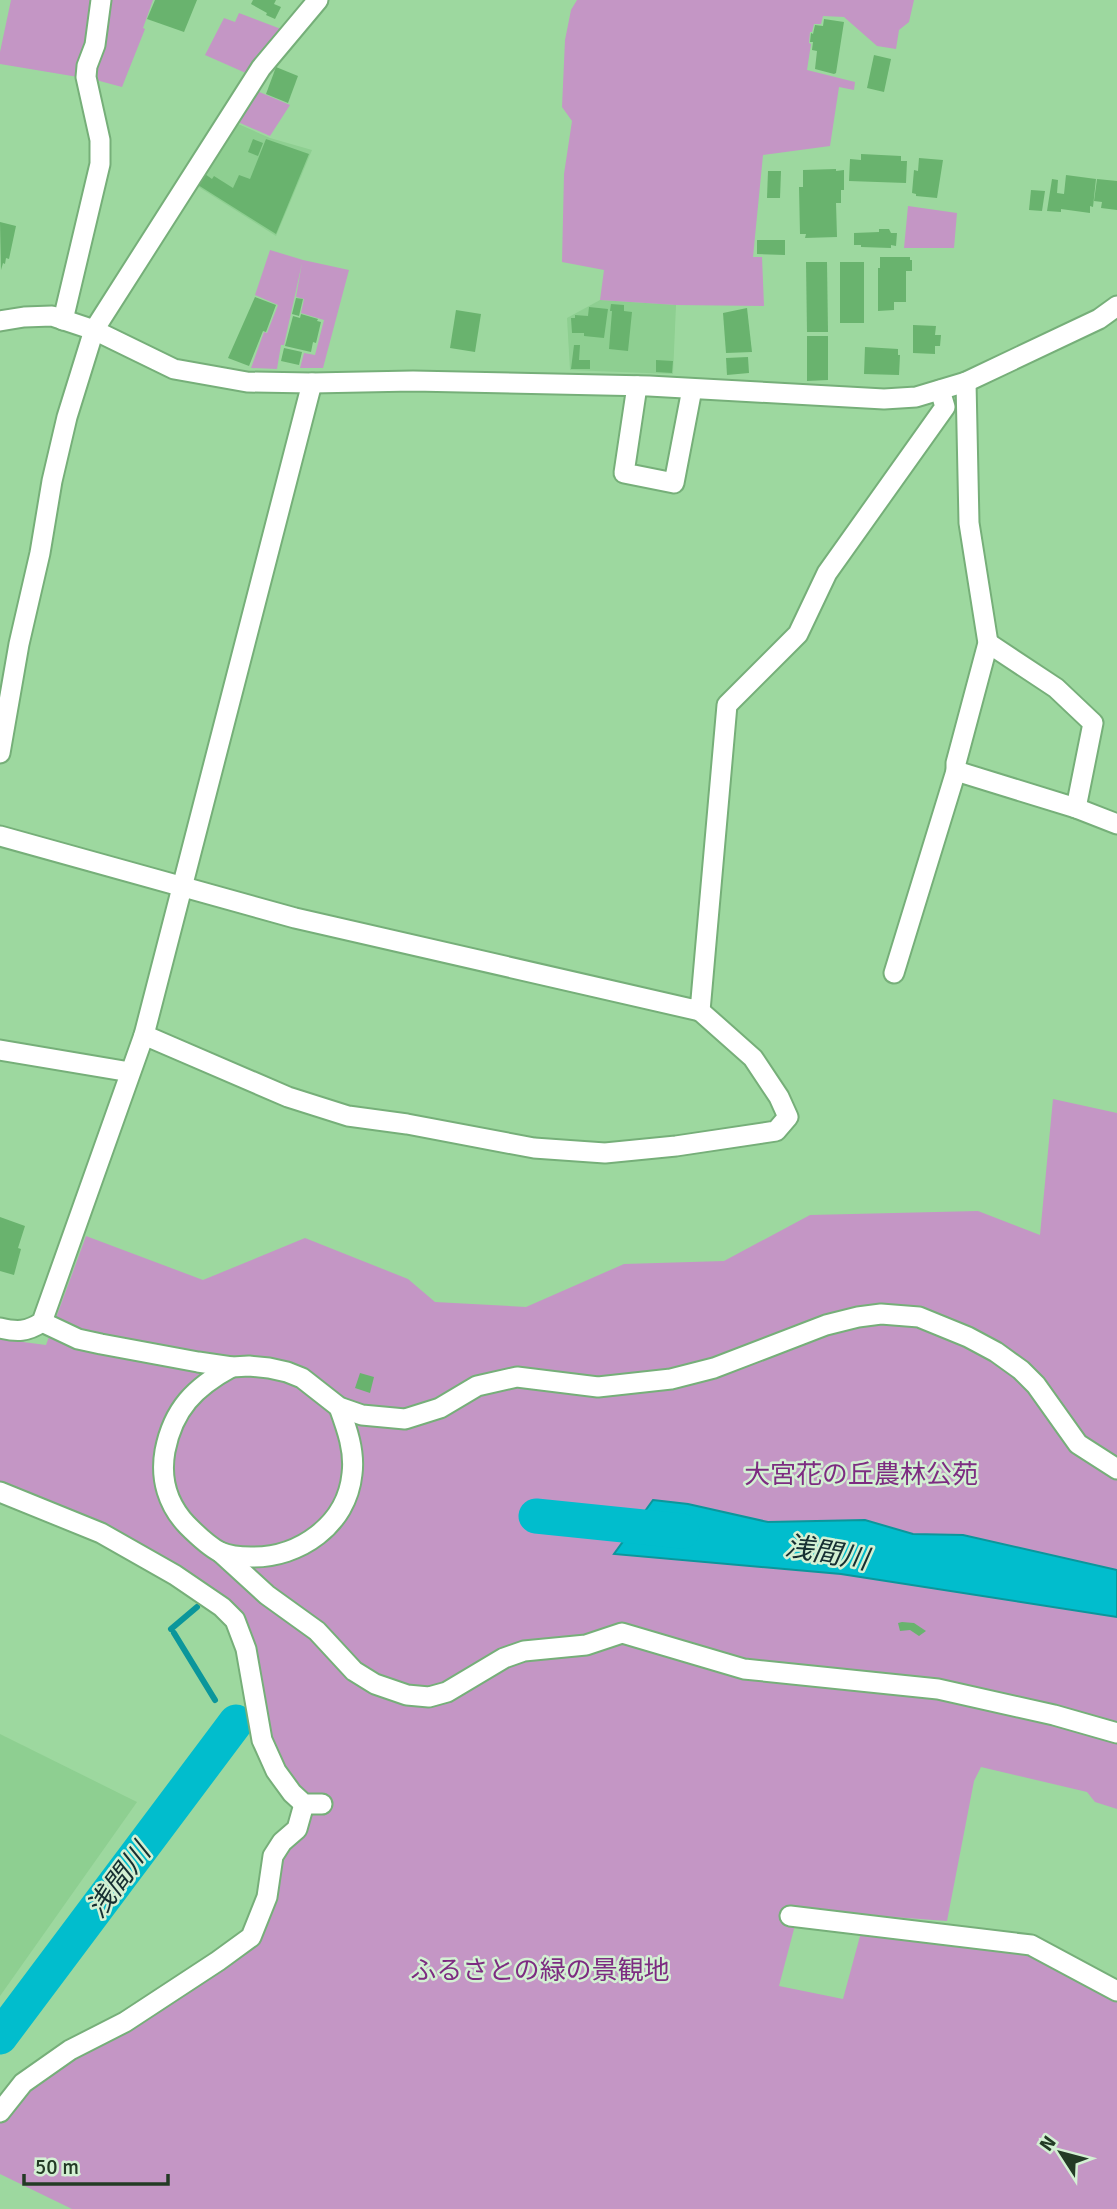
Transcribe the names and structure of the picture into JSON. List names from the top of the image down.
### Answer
{
  "water": ["浅間川"],
  "parks": ["大宮花の丘農林公苑", "ふるさとの緑の景観地"],
  "scale_bar": "50 m",
  "north": "top left"
}
